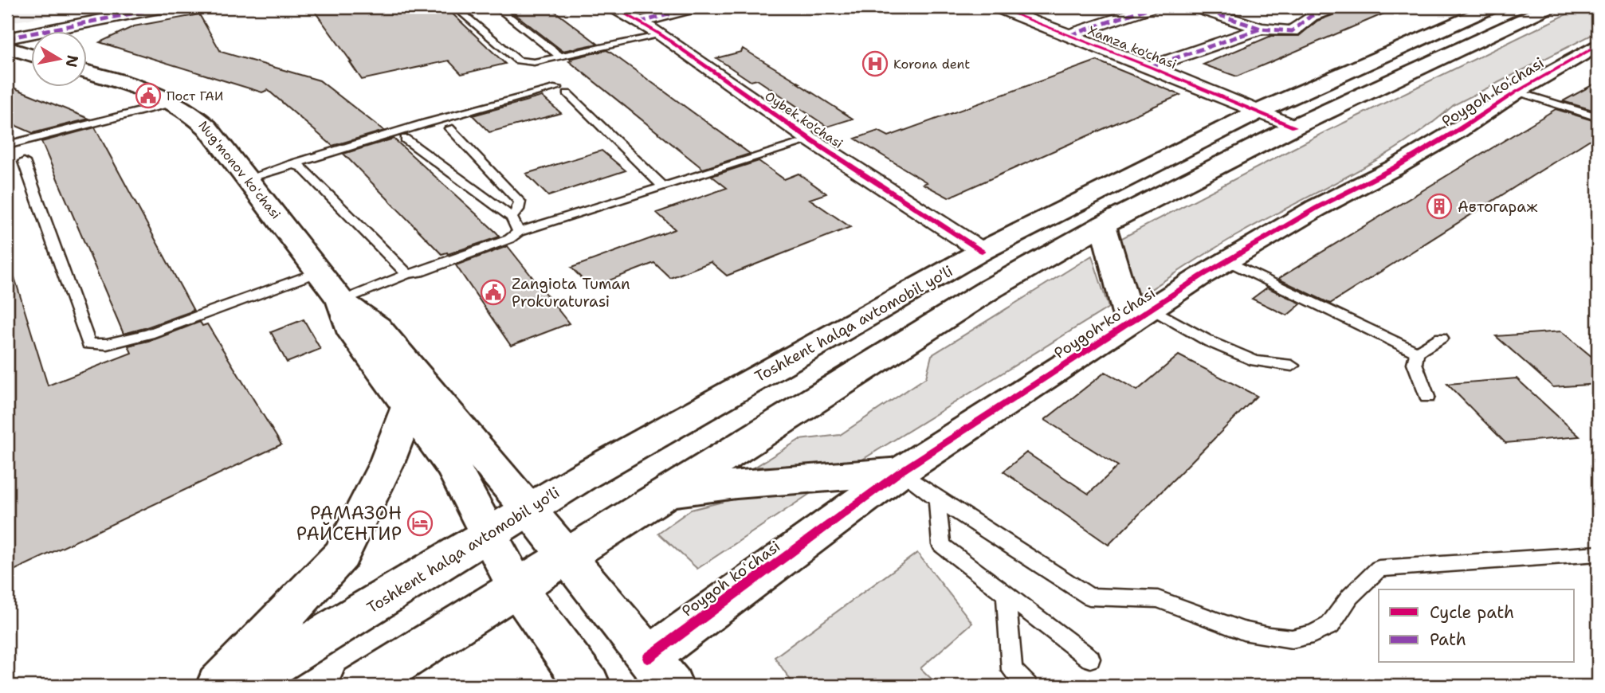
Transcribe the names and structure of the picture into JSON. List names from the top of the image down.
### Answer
{
  "streets": {
    "main road": ["Poygoh koʻchasi", "Nugʻmonov koʻchasi", "Toshkent halqa avtomobil yo'li"],
    "street": ["Xamza ko'chasi", "Oybek ko'chasi"]
  },
  "crossings": [
    ["Xamza ko'chasi", "Toshkent halqa avtomobil yo'li"],
    ["Poygoh koʻchasi", "Nugʻmonov koʻchasi"],
    ["Oybek ko'chasi", "Toshkent halqa avtomobil yo'li"],
    ["Nugʻmonov koʻchasi", "Toshkent halqa avtomobil yo'li"]
  ],
  "places": {
    "hospital": ["Korona dent"],
    "public building": ["Пост ГАИ", "Zangiota Tuman Prokuraturasi"],
    "building": ["Автогараж"],
    "hotel": ["РАМАЗОН РАЙСЕНТИР"]
  },
  "legend": ["Cycle path", "Path"],
  "north": "right"
}
